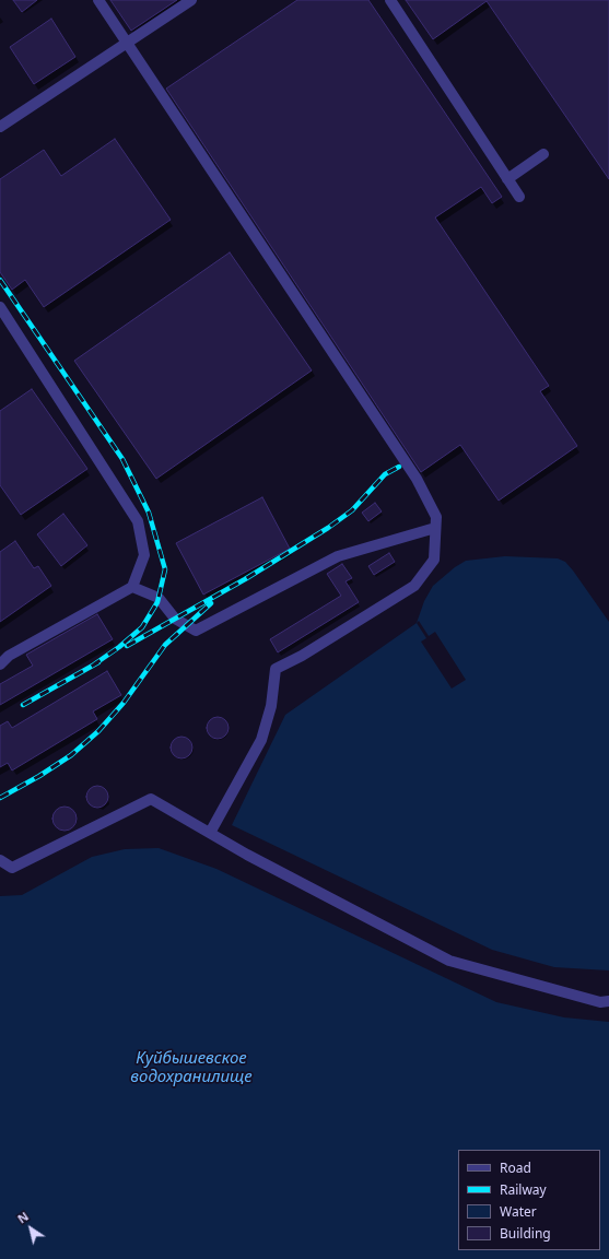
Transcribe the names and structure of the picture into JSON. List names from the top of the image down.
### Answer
{
  "water": ["Куйбышевское водохранилище"],
  "legend": [
    "Road",
    "Railway",
    "Water",
    "Building"
  ],
  "north": "top left"
}
